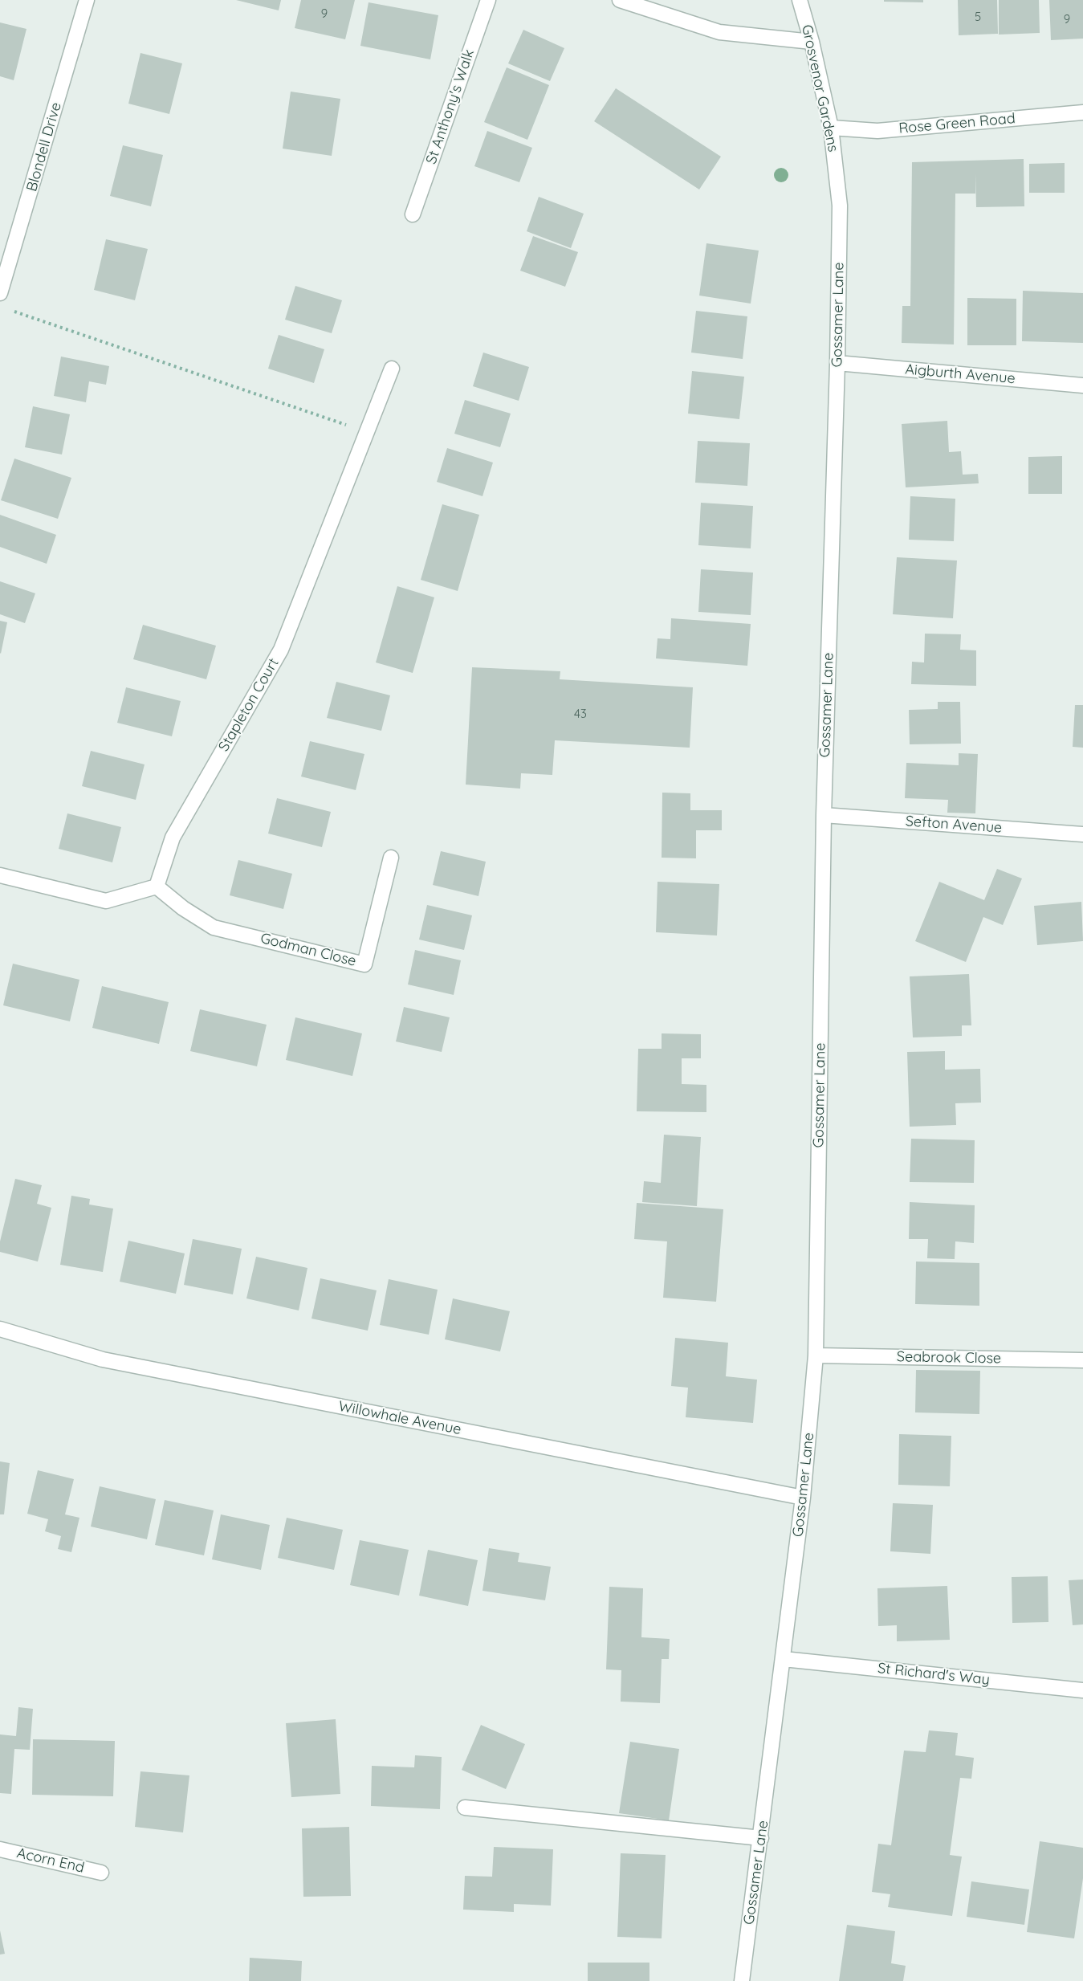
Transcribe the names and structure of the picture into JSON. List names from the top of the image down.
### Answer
{
  "streets": {
    "street": [
      "Grosvenor Gardens",
      "St Anthony's Walk",
      "Rose Green Road",
      "Blondell Drive",
      "Gossamer Lane",
      "Aigburth Avenue",
      "Stapleton Court",
      "Sefton Avenue",
      "Godman Close",
      "Seabrook Close",
      "Willowhale Avenue",
      "St Richard's Way",
      "Acorn End"
    ]
  },
  "crossings": [
    ["Grosvenor Gardens", "Rose Green Road"],
    ["Grosvenor Gardens", "Gossamer Lane"],
    ["Gossamer Lane", "Aigburth Avenue"],
    ["Gossamer Lane", "Sefton Avenue"],
    ["Gossamer Lane", "Seabrook Close"],
    ["Gossamer Lane", "Willowhale Avenue"],
    ["Gossamer Lane", "St Richard's Way"],
    ["Stapleton Court", "Godman Close"]
  ],
  "house_numbers": [
    "9",
    "5",
    "9",
    "43"
  ]
}
